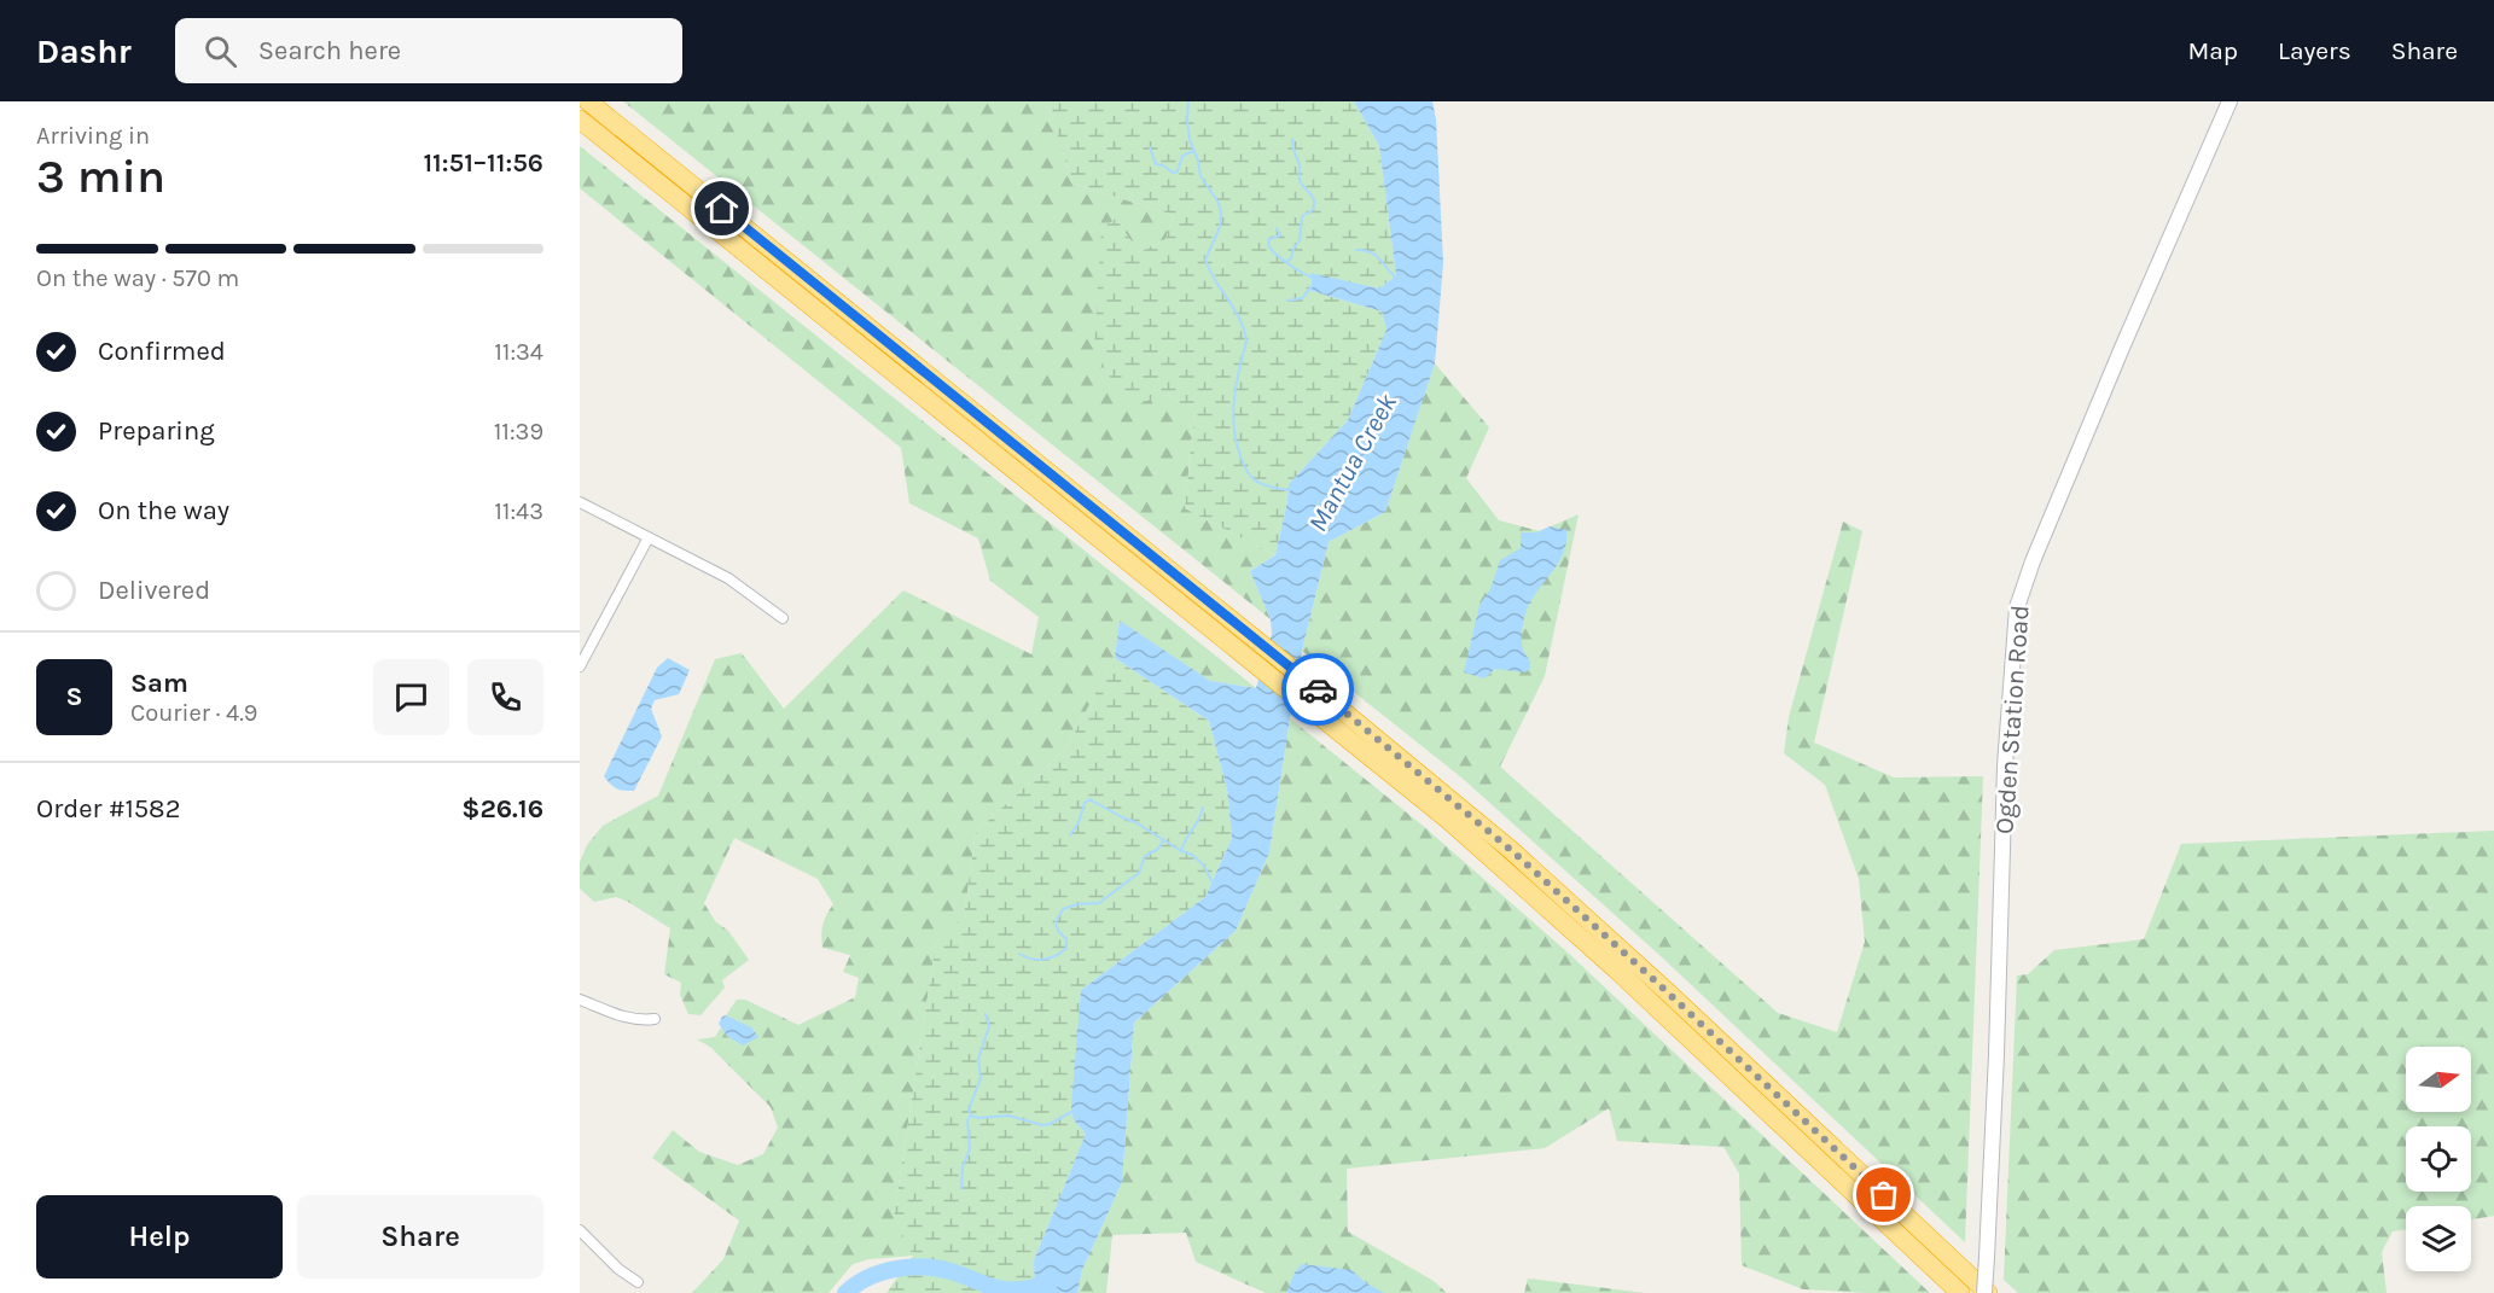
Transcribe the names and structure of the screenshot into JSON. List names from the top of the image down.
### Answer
{
  "streets": {
    "street": ["Ogden Station Road"]
  },
  "water": ["Mantua Creek"],
  "north": "right",
  "page": {
    "header": "Dashr",
    "search": "Search here",
    "nav": ["Map", "Layers", "Share"],
    "heading": ["3 min", "Arriving in", "11:51–11:56"],
    "panel": [
      "Sam",
      "Courier · 4.9",
      "Order #1582",
      "$26.16"
    ],
    "bar": "On the way · 570 m",
    "list": [
      ["Confirmed", "11:34"],
      ["Preparing", "11:39"],
      ["On the way", "11:43"],
      "Delivered"
    ],
    "round": "S",
    "buttons": ["Help", "Share"]
  }
}
